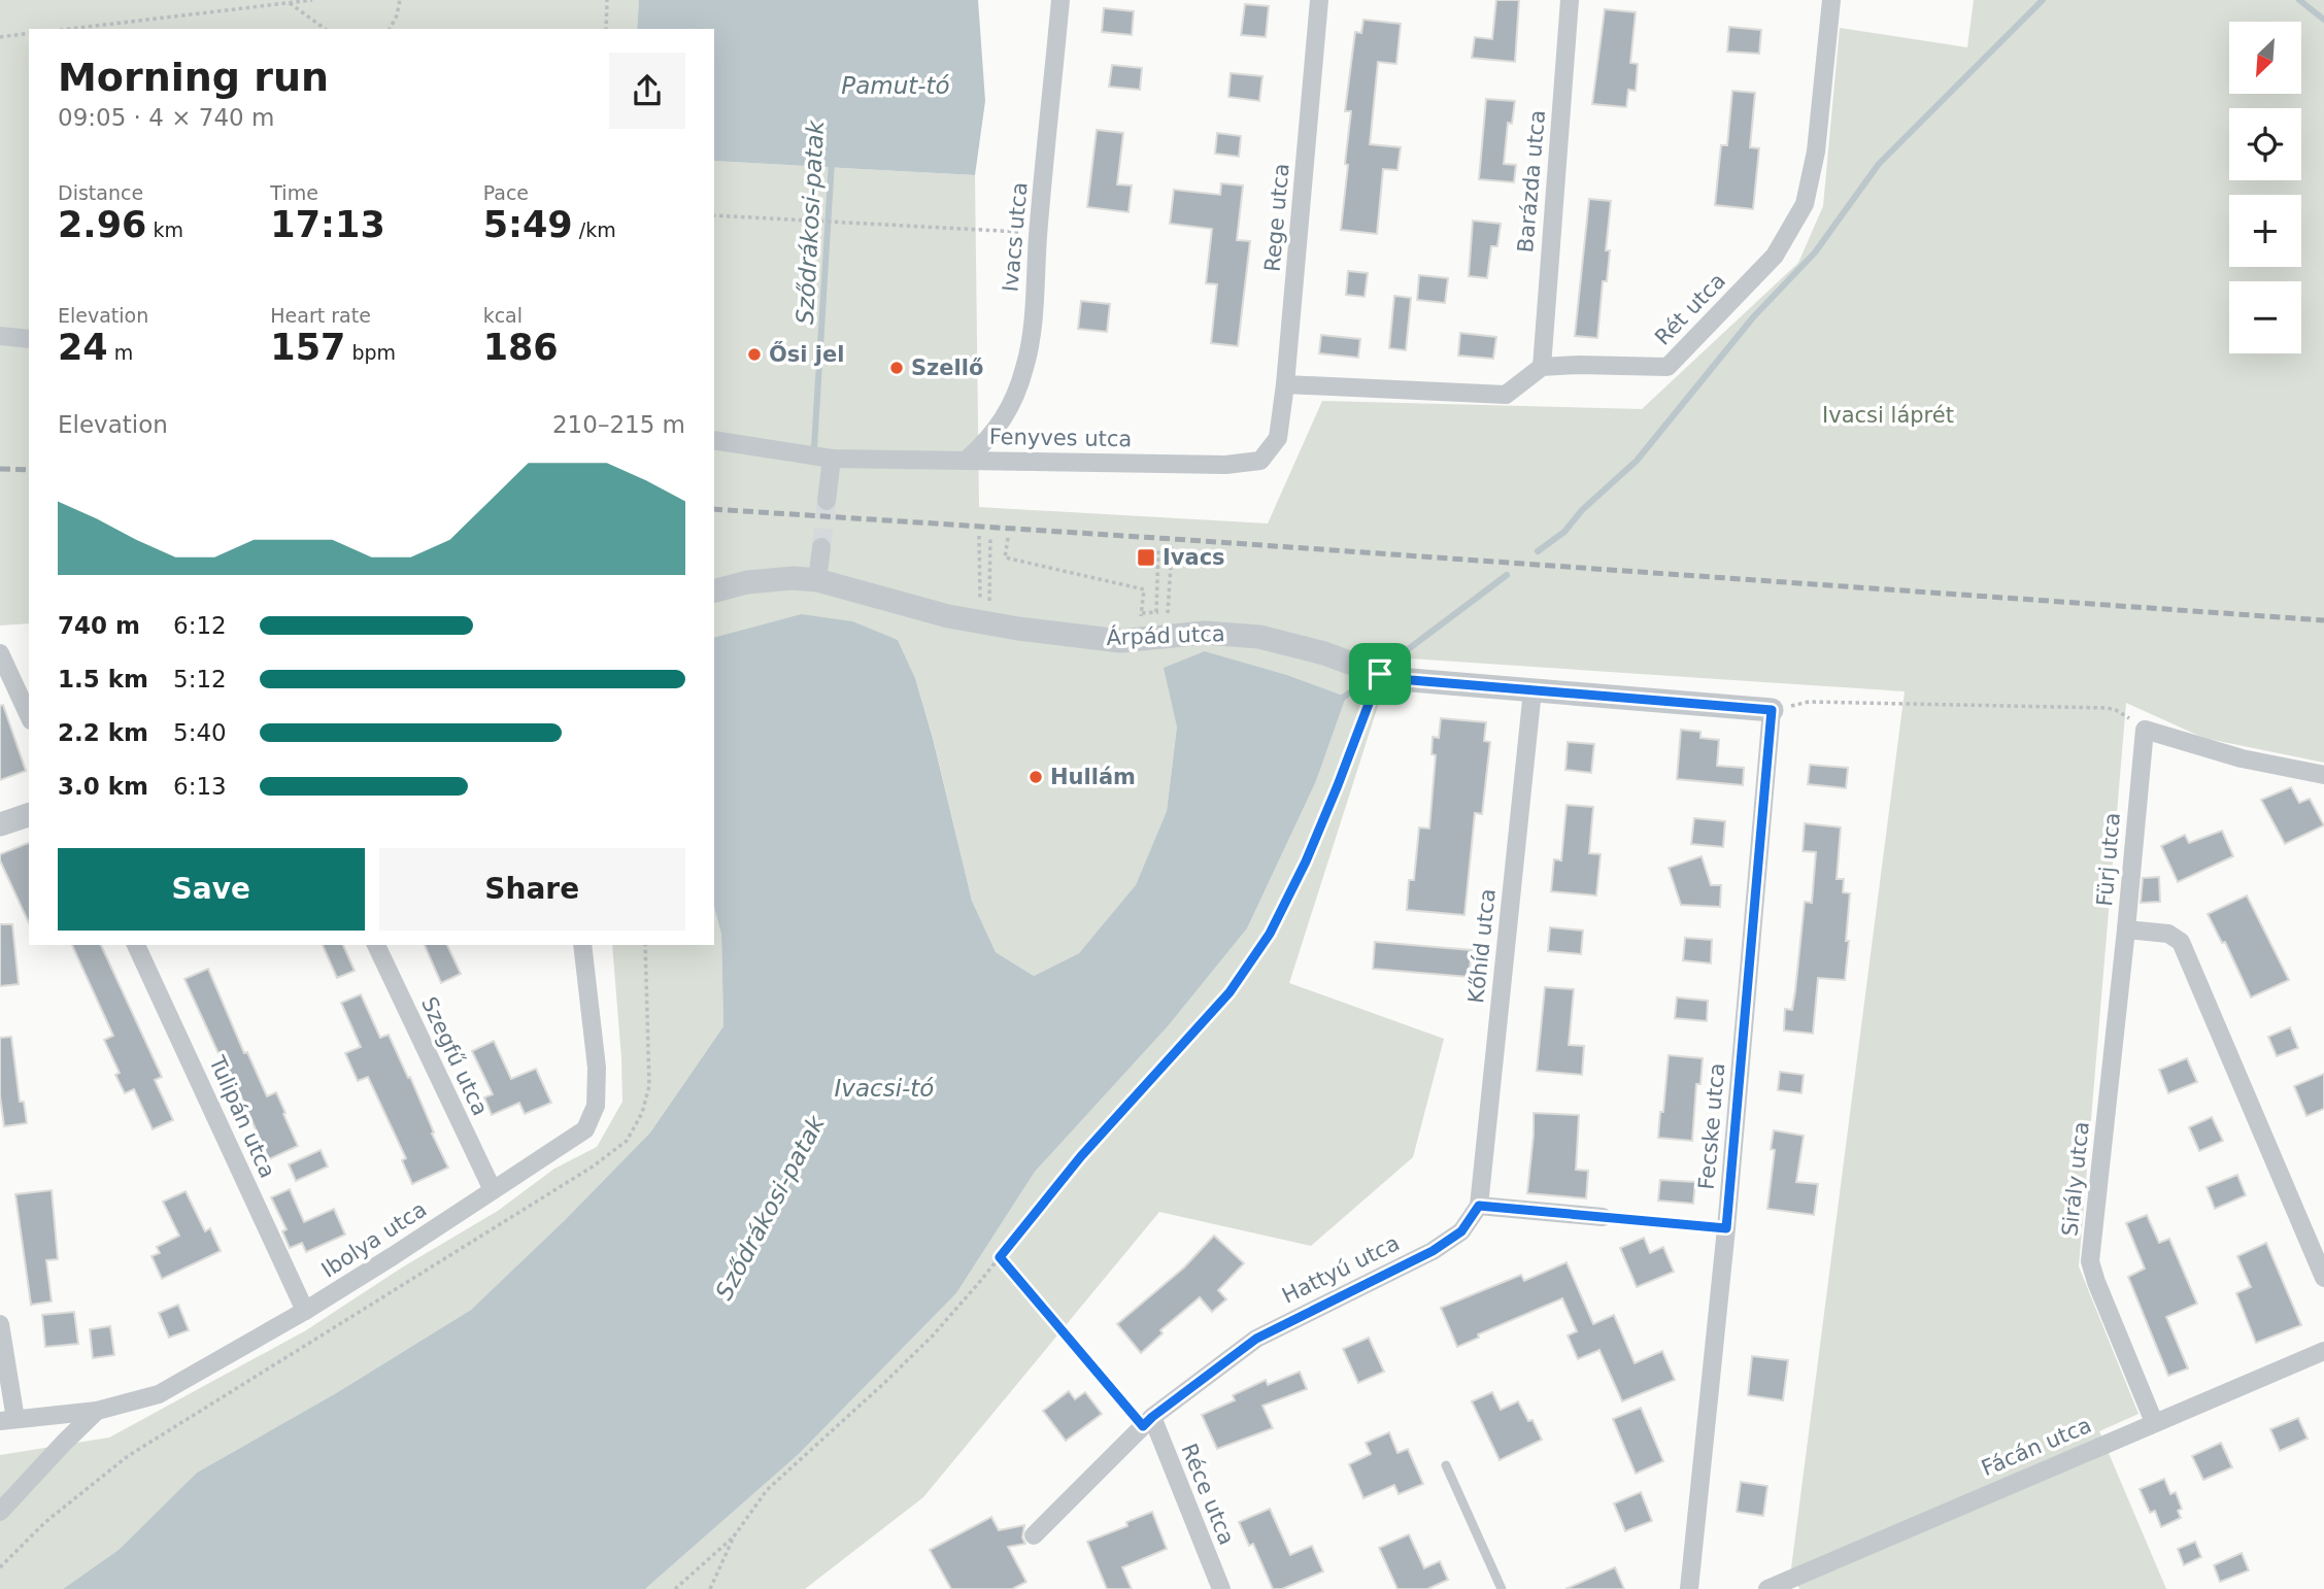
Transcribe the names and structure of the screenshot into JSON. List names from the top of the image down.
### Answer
{
  "streets": {
    "street": [
      "Barázda utca",
      "Rege utca",
      "Ivacs utca",
      "Rét utca",
      "Fenyves utca",
      "Árpád utca",
      "Fürj utca",
      "Kőhíd utca",
      "Szegfű utca",
      "Tulipán utca",
      "Fecske utca",
      "Sirály utca",
      "Ibolya utca",
      "Hattyú utca",
      "Fácán utca",
      "Réce utca"
    ]
  },
  "crossings": [
    ["Barázda utca", "Rét utca"],
    ["Rege utca", "Fenyves utca"],
    ["Ivacs utca", "Fenyves utca"],
    ["Árpád utca", "Kőhíd utca"],
    ["Árpád utca", "Fecske utca"],
    ["Fürj utca", "Sirály utca"],
    ["Kőhíd utca", "Hattyú utca"],
    ["Szegfű utca", "Ibolya utca"],
    ["Tulipán utca", "Ibolya utca"],
    ["Sirály utca", "Fácán utca"],
    ["Hattyú utca", "Réce utca"]
  ],
  "water": ["Pamut-tó", "Sződrákosi-patak", "Ivacsi-tó"],
  "parks": ["Ivacsi láprét"],
  "places": {
    "other": ["Ősi jel", "Szellő", "Hullám"],
    "transit": ["Ivacs"]
  },
  "north": "bottom left",
  "page": {
    "map_buttons": ["+", "−"],
    "heading": ["Morning run", "09:05 · 4 × 740 m"],
    "stats": [
      ["Distance", "2.96 km"],
      ["Time", "17:13"],
      ["Pace", "5:49 /km"],
      ["Elevation", "24 m"],
      ["Heart rate", "157 bpm"],
      ["kcal", "186"]
    ],
    "chart": ["Elevation", "210–215 m"],
    "list": [
      {
        "name": "740 m",
        "note": "6:12"
      },
      {
        "name": "1.5 km",
        "note": "5:12"
      },
      {
        "name": "2.2 km",
        "note": "5:40"
      },
      {
        "name": "3.0 km",
        "note": "6:13"
      }
    ],
    "buttons": ["Save", "Share"]
  }
}
